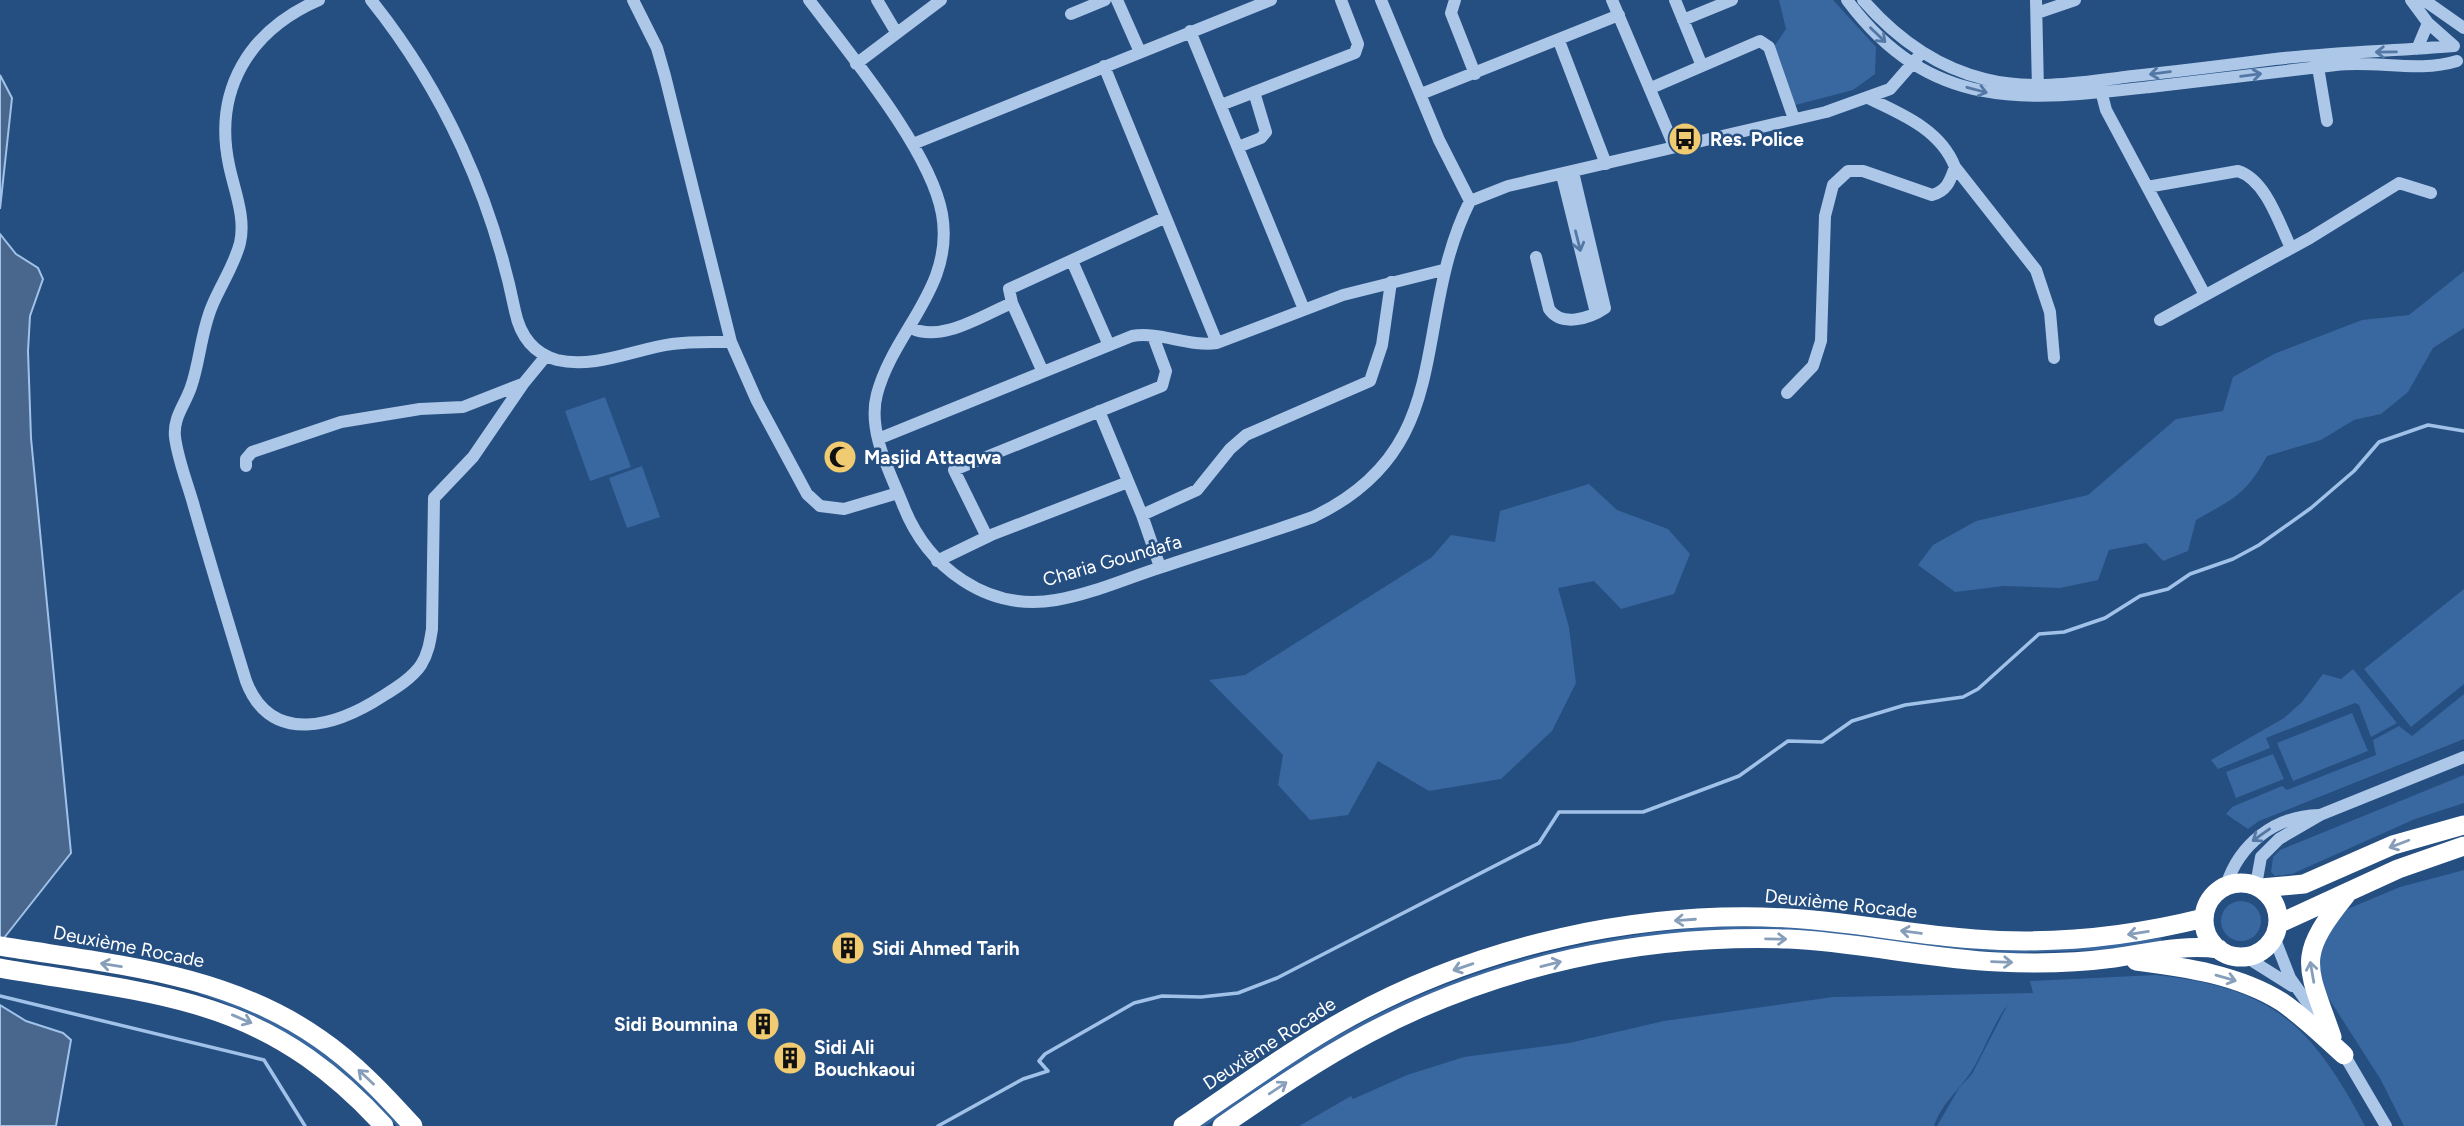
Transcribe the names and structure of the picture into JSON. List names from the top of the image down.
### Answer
{
  "streets": {
    "highway": ["Deuxième Rocade"],
    "street": ["Charia Goundafa"]
  },
  "places": {
    "bus stop": ["Res. Police"],
    "mosque": ["Masjid Attaqwa"],
    "building": ["Sidi Ahmed Tarih", "Sidi Boumnina", "Sidi Ali Bouchkaoui"]
  }
}
